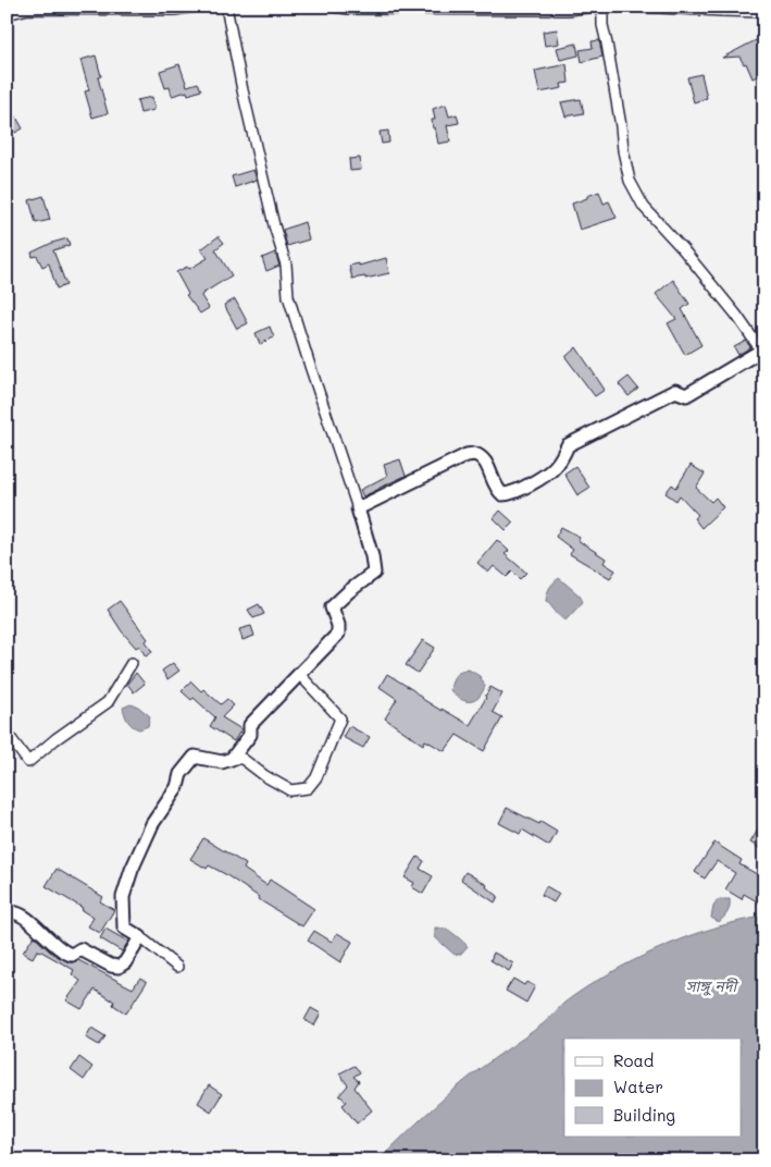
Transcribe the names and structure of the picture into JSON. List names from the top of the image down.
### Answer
{
  "water": ["সাঙ্গু নদী"],
  "legend": ["Road", "Water", "Building"]
}
